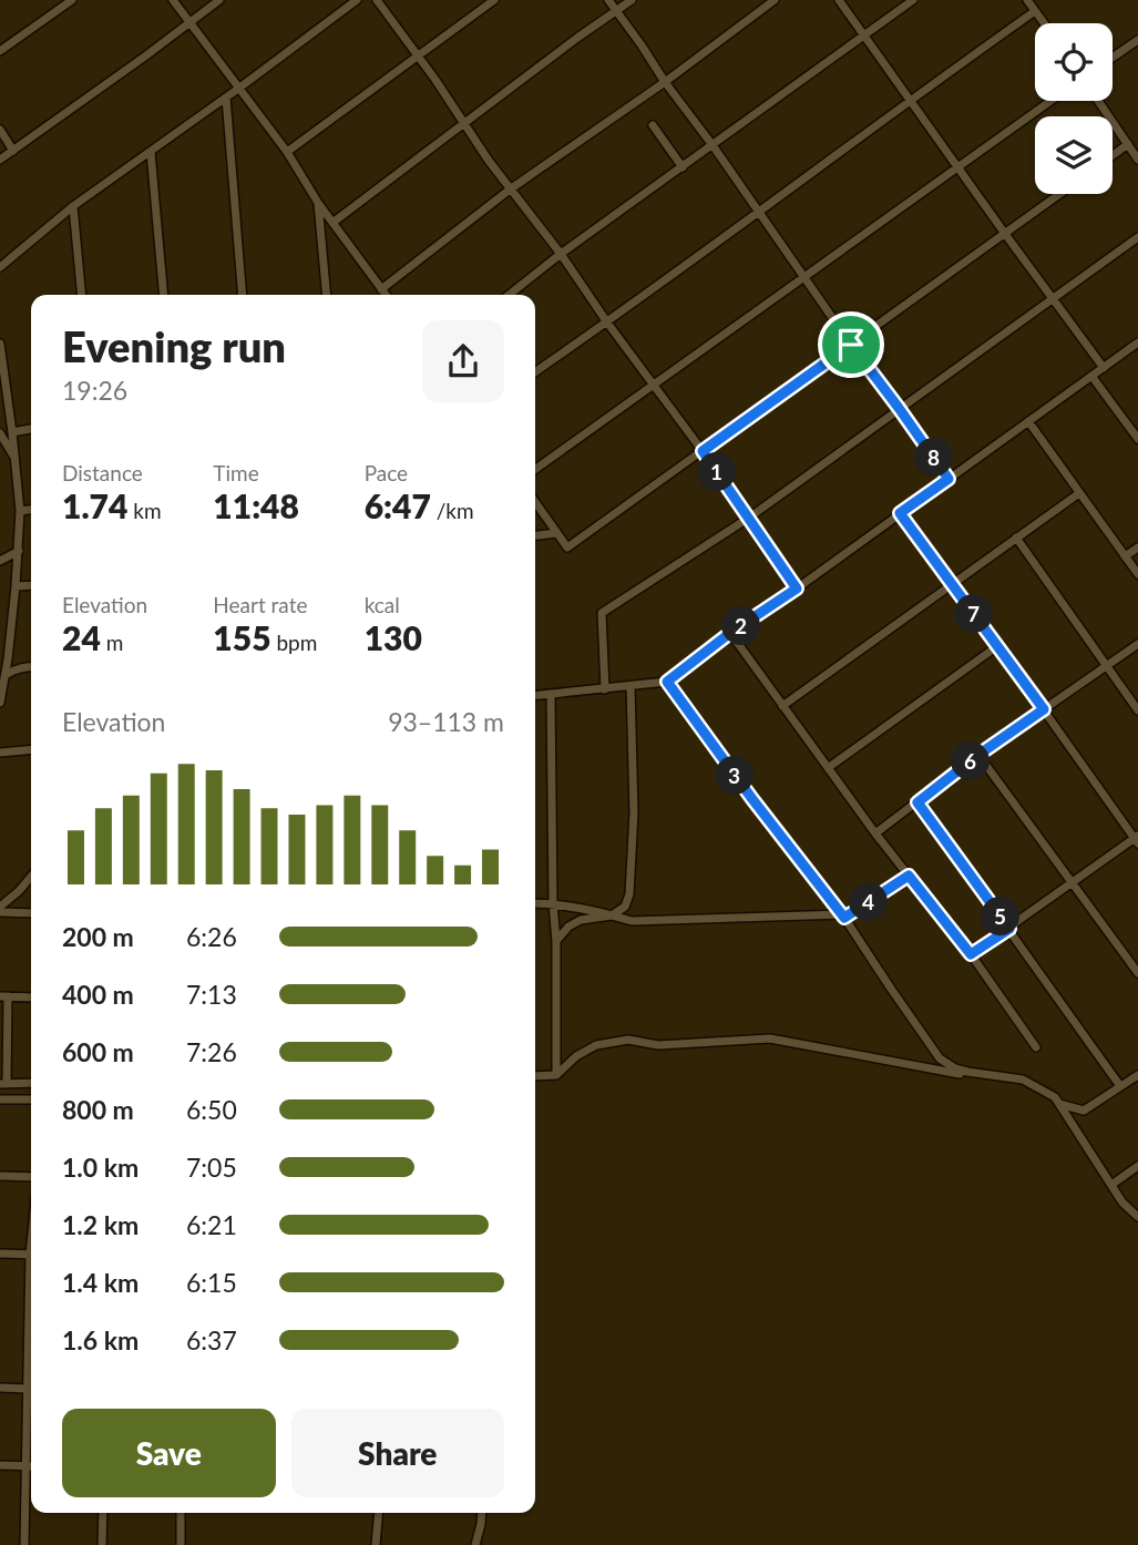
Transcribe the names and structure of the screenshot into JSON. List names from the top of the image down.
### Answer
{
  "page": {
    "heading": ["Evening run", "19:26"],
    "stats": [
      ["Distance", "1.74 km"],
      ["Time", "11:48"],
      ["Pace", "6:47 /km"],
      ["Elevation", "24 m"],
      ["Heart rate", "155 bpm"],
      ["kcal", "130"]
    ],
    "pins": [
      "8",
      "1",
      "7",
      "2",
      "6",
      "3",
      "4",
      "5"
    ],
    "chart": ["Elevation", "93–113 m"],
    "list": [
      {
        "name": "200 m",
        "note": "6:26"
      },
      {
        "name": "400 m",
        "note": "7:13"
      },
      {
        "name": "600 m",
        "note": "7:26"
      },
      {
        "name": "800 m",
        "note": "6:50"
      },
      {
        "name": "1.0 km",
        "note": "7:05"
      },
      {
        "name": "1.2 km",
        "note": "6:21"
      },
      {
        "name": "1.4 km",
        "note": "6:15"
      },
      {
        "name": "1.6 km",
        "note": "6:37"
      }
    ],
    "buttons": ["Save", "Share"]
  }
}
